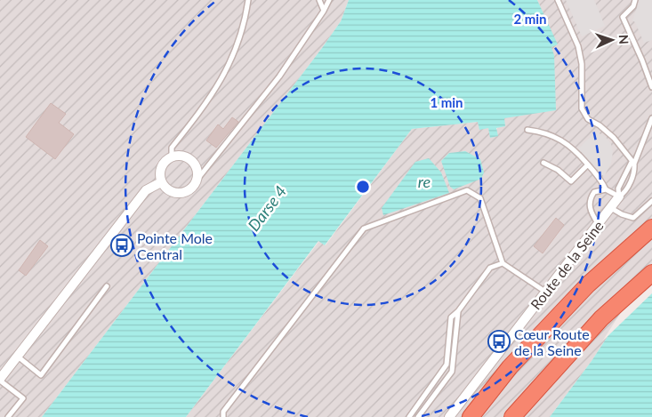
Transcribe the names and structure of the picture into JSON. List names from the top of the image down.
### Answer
{
  "streets": {
    "street": ["Route de la Seine"]
  },
  "water": ["re", "Darse 4"],
  "places": {
    "bus stop": ["Pointe Mole Central", "Cœur Route de la Seine"]
  },
  "north": "right",
  "rings": ["2 min", "1 min"]
}
